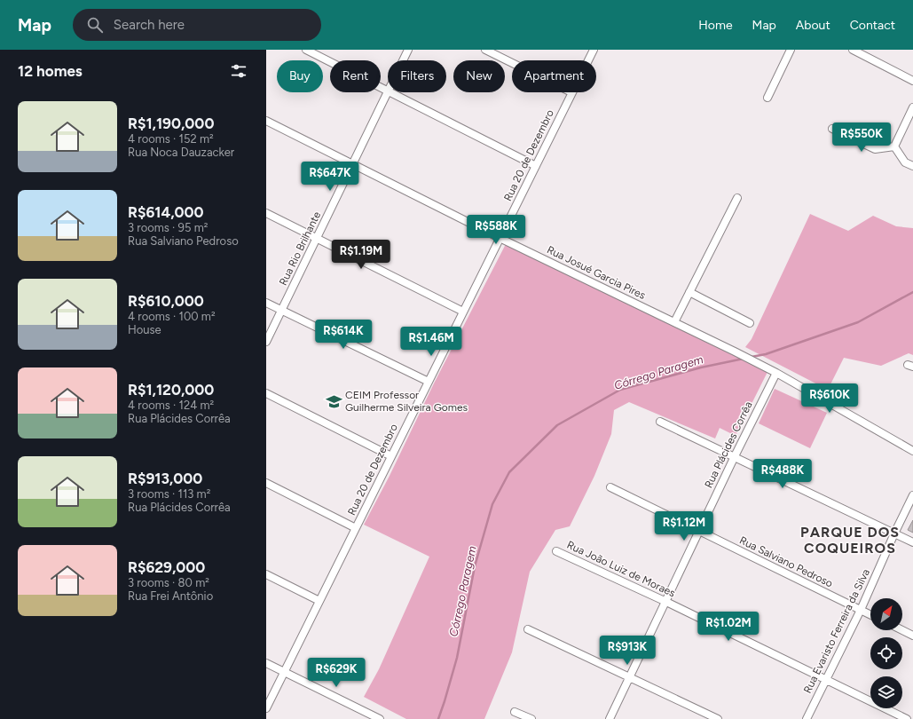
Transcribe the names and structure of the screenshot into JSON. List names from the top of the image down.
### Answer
{
  "streets": {
    "street": [
      "Rua 20 de Dezembro",
      "Rua Rio Brilhante",
      "Rua Josué Garcia Pires",
      "Rua Plácides Corrêa",
      "Rua Salviano Pedroso",
      "Rua João Luiz de Moraes",
      "Rua Evaristo Ferreira da Silva"
    ]
  },
  "crossings": [
    ["Rua 20 de Dezembro", "Rua Josué Garcia Pires"],
    ["Rua Rio Brilhante", "Rua Josué Garcia Pires"],
    ["Rua Josué Garcia Pires", "Rua Plácides Corrêa"],
    ["Rua Plácides Corrêa", "Rua Salviano Pedroso"],
    ["Rua Plácides Corrêa", "Rua João Luiz de Moraes"],
    ["Rua Salviano Pedroso", "Rua Evaristo Ferreira da Silva"],
    ["Rua João Luiz de Moraes", "Rua Evaristo Ferreira da Silva"]
  ],
  "districts": ["PARQUE DOS COQUEIROS"],
  "water": ["Córrego Paragem"],
  "places": {
    "school or university": ["CEIM Professor Guilherme Silveira Gomes"]
  },
  "north": "top right",
  "page": {
    "header": "Map",
    "search": "Search here",
    "nav": [
      "Home",
      "Map",
      "About",
      "Contact"
    ],
    "heading": "12 homes",
    "chip": [
      "Buy",
      "Rent",
      "Filters",
      "New",
      "Apartment"
    ],
    "list": [
      {
        "name": "R$1,190,000",
        "note": "4 rooms · 152 m² · Rua Noca Dauzacker"
      },
      {
        "name": "R$614,000",
        "note": "3 rooms · 95 m² · Rua Salviano Pedroso"
      },
      {
        "name": "R$610,000",
        "note": "4 rooms · 100 m² · House"
      },
      {
        "name": "R$1,120,000",
        "note": "4 rooms · 124 m² · Rua Plácides Corrêa"
      },
      {
        "name": "R$913,000",
        "note": "3 rooms · 113 m² · Rua Plácides Corrêa"
      },
      {
        "name": "R$629,000",
        "note": "3 rooms · 80 m² · Rua Frei Antônio"
      }
    ],
    "price": [
      "R$550K",
      "R$647K",
      "R$588K",
      "R$1.19M",
      "R$614K",
      "R$1.46M",
      "R$610K",
      "R$488K",
      "R$1.12M",
      "R$1.02M",
      "R$913K",
      "R$629K"
    ]
  }
}
